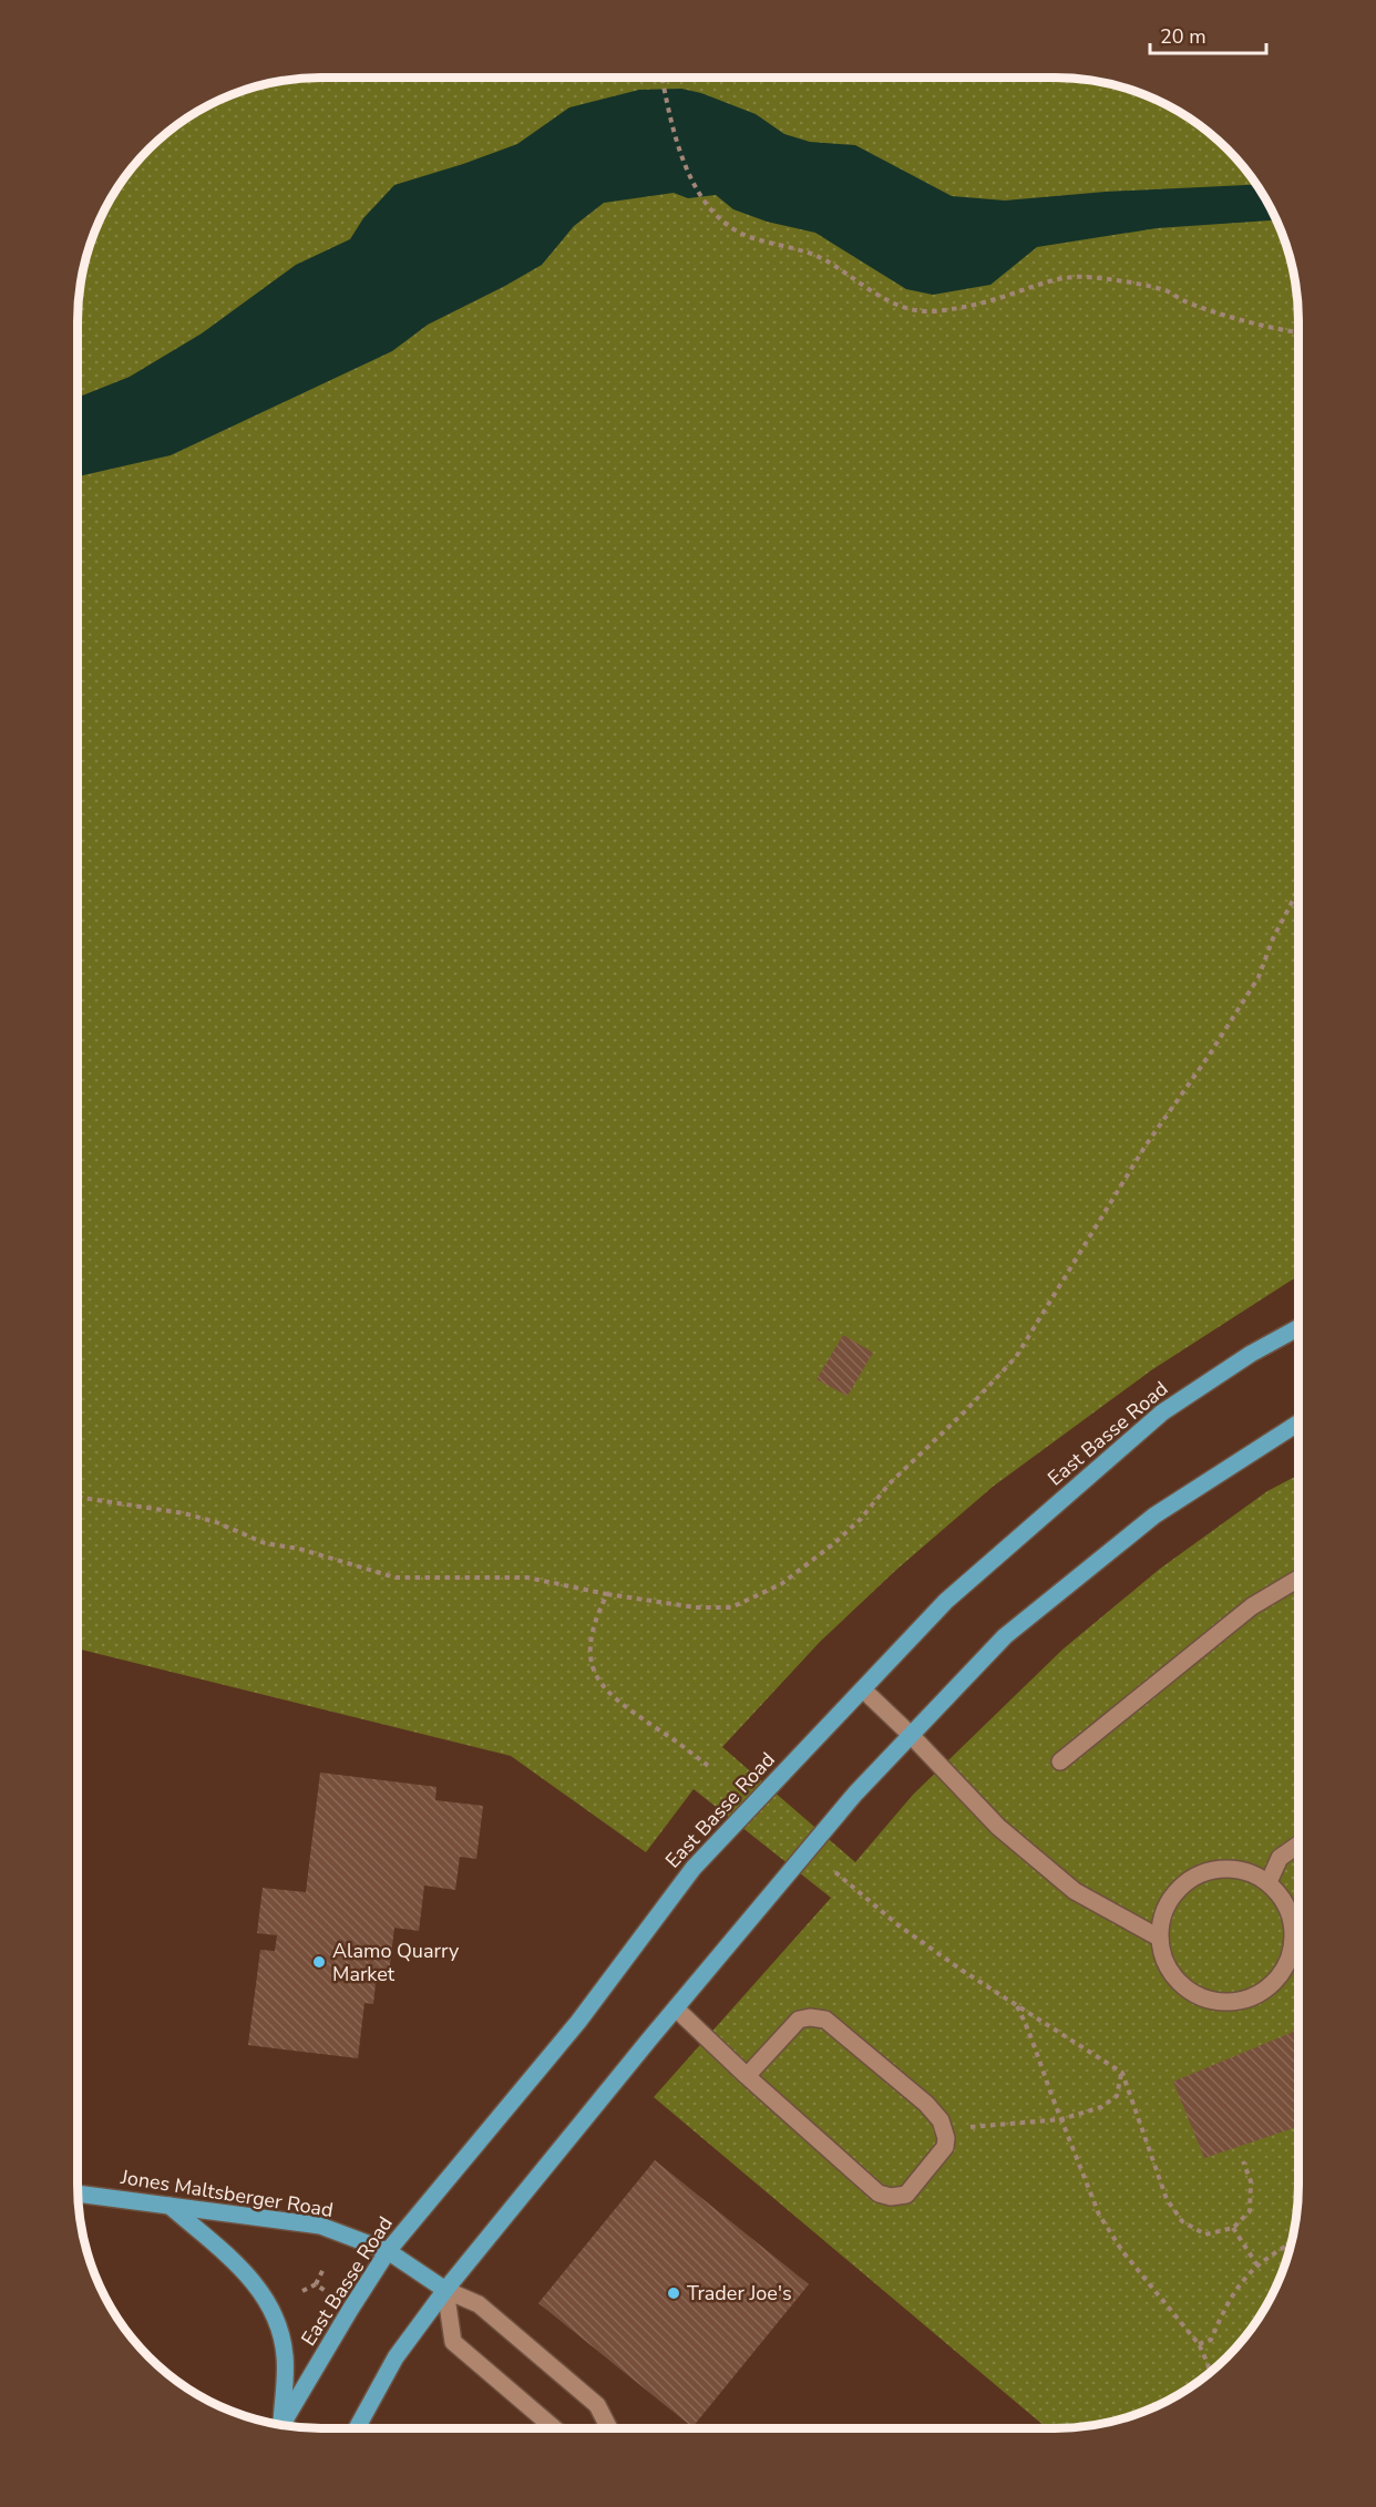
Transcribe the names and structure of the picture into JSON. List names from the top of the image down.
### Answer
{
  "streets": {
    "main road": ["East Basse Road", "Jones Maltsberger Road"]
  },
  "crossings": [
    ["East Basse Road", "Jones Maltsberger Road"]
  ],
  "places": ["Alamo Quarry Market", "Trader Joe's"],
  "scale_bar": "20 m"
}
